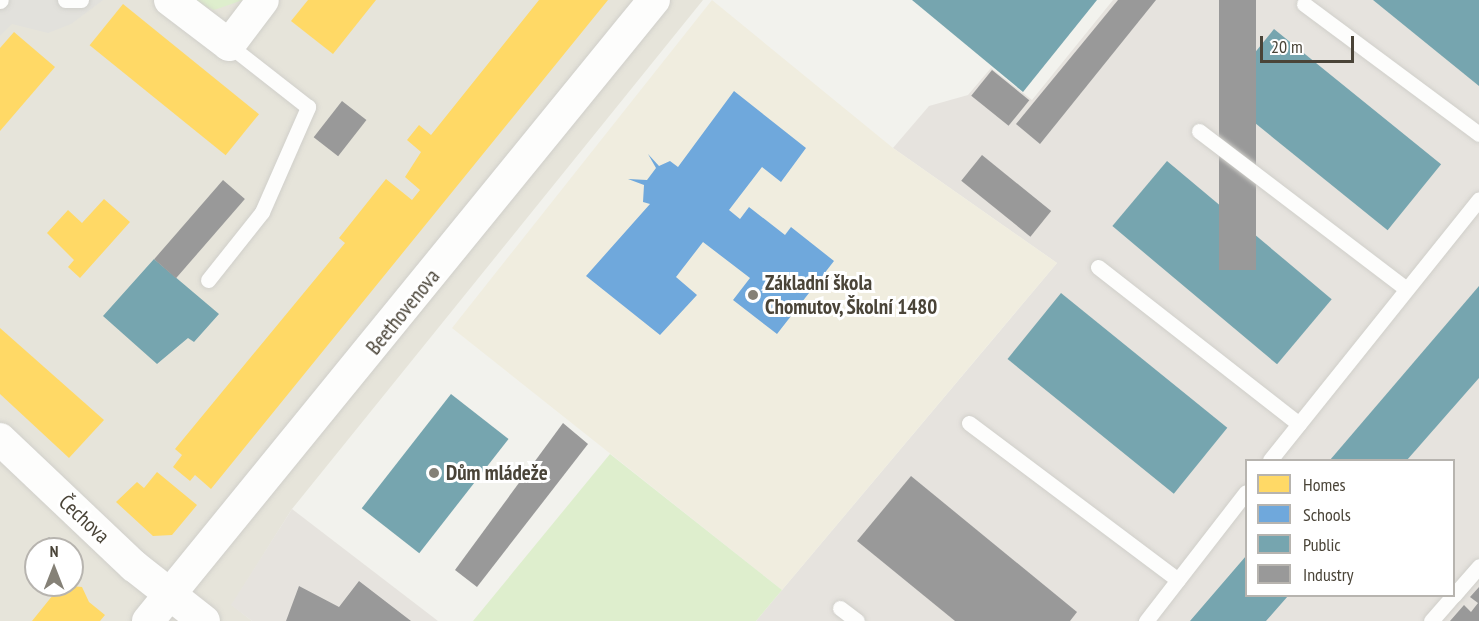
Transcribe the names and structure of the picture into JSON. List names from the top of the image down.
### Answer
{
  "streets": {
    "street": ["Beethovenova", "Čechova"]
  },
  "crossings": [
    ["Beethovenova", "Čechova"]
  ],
  "places": ["Základní škola Chomutov, Školní 1480", "Dům mládeže"],
  "legend": [
    "Homes",
    "Schools",
    "Public",
    "Industry"
  ],
  "scale_bar": "20 m",
  "north": "top"
}
